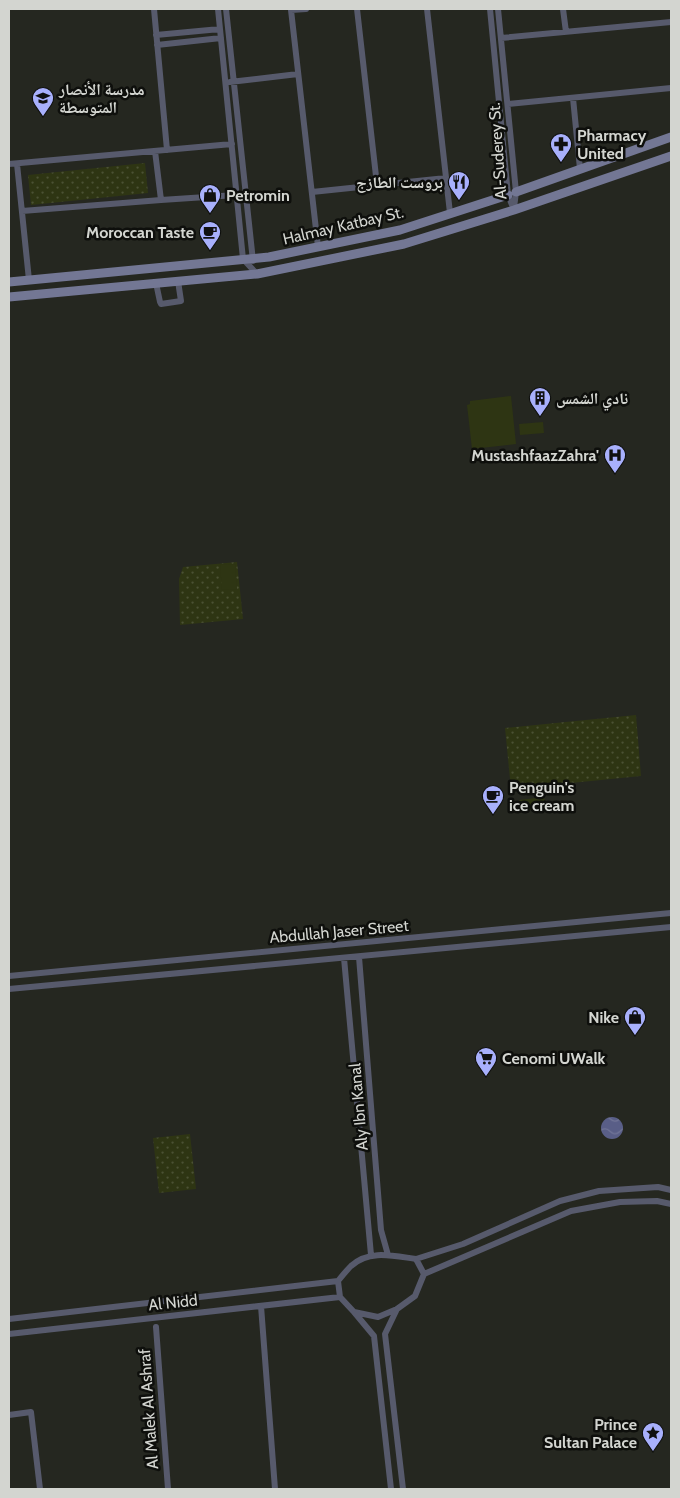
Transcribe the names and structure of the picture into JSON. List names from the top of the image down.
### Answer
{
  "streets": {
    "street": [
      "Al-Suderey St.",
      "Halmay Katbay St.",
      "Abdullah Jaser Street",
      "Aly Ibn Kanal",
      "Al Nidd",
      "Al Malek Al Ashraf"
    ]
  },
  "crossings": [
    ["Al-Suderey St.", "Halmay Katbay St."],
    ["Abdullah Jaser Street", "Aly Ibn Kanal"],
    ["Aly Ibn Kanal", "Al Nidd"]
  ],
  "places": {
    "school or university": ["مدرسة الأنصار المتوسطة"],
    "pharmacy": ["Pharmacy United"],
    "restaurant": ["بروست الطازج"],
    "shop": ["Petromin", "Nike"],
    "cafe": ["Moroccan Taste", "Penguin's ice cream"],
    "building": ["نادي الشمس"],
    "hospital": ["MustashfaazZahra'"],
    "supermarket": ["Cenomi UWalk"],
    "place": ["Prince Sultan Palace"]
  }
}
